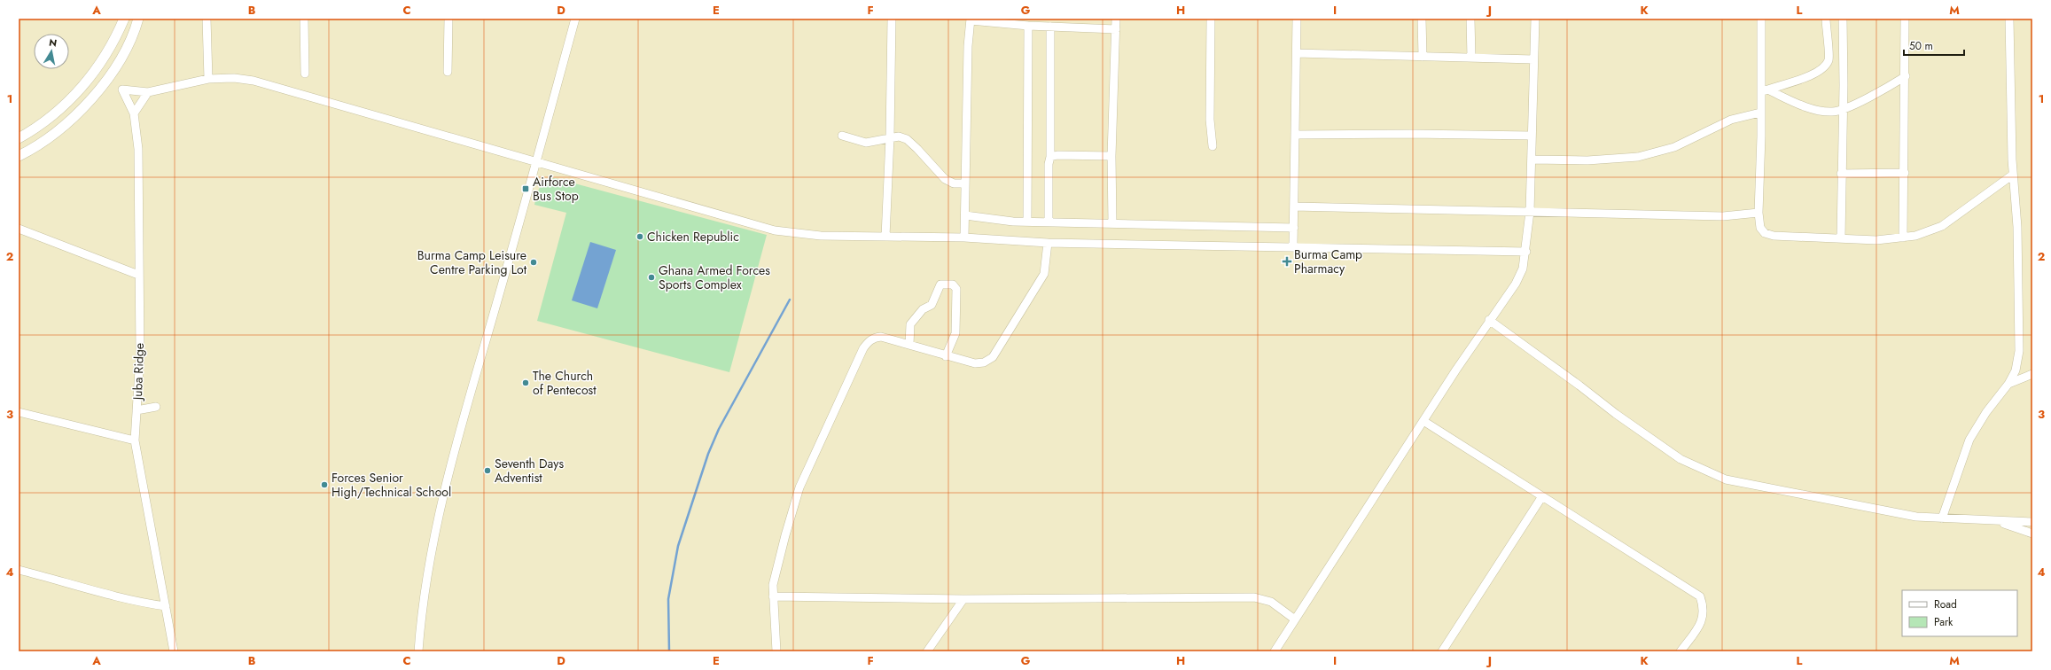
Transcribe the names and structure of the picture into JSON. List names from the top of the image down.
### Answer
{
  "streets": {
    "street": ["Juba Ridge"]
  },
  "places": {
    "transit": ["Airforce Bus Stop"],
    "other": [
      "Chicken Republic",
      "Burma Camp Leisure Centre Parking Lot",
      "Ghana Armed Forces Sports Complex",
      "The Church of Pentecost",
      "Seventh Days Adventist",
      "Forces Senior High/Technical School"
    ],
    "health": ["Burma Camp Pharmacy"]
  },
  "legend": ["Road", "Park"],
  "scale_bar": "50 m",
  "north": "top",
  "grid": {
    "columns": [
      "A",
      "B",
      "C",
      "D",
      "E",
      "F",
      "G",
      "H",
      "I",
      "J",
      "K",
      "L",
      "M"
    ],
    "rows": [
      "1",
      "2",
      "3",
      "4"
    ]
  }
}
